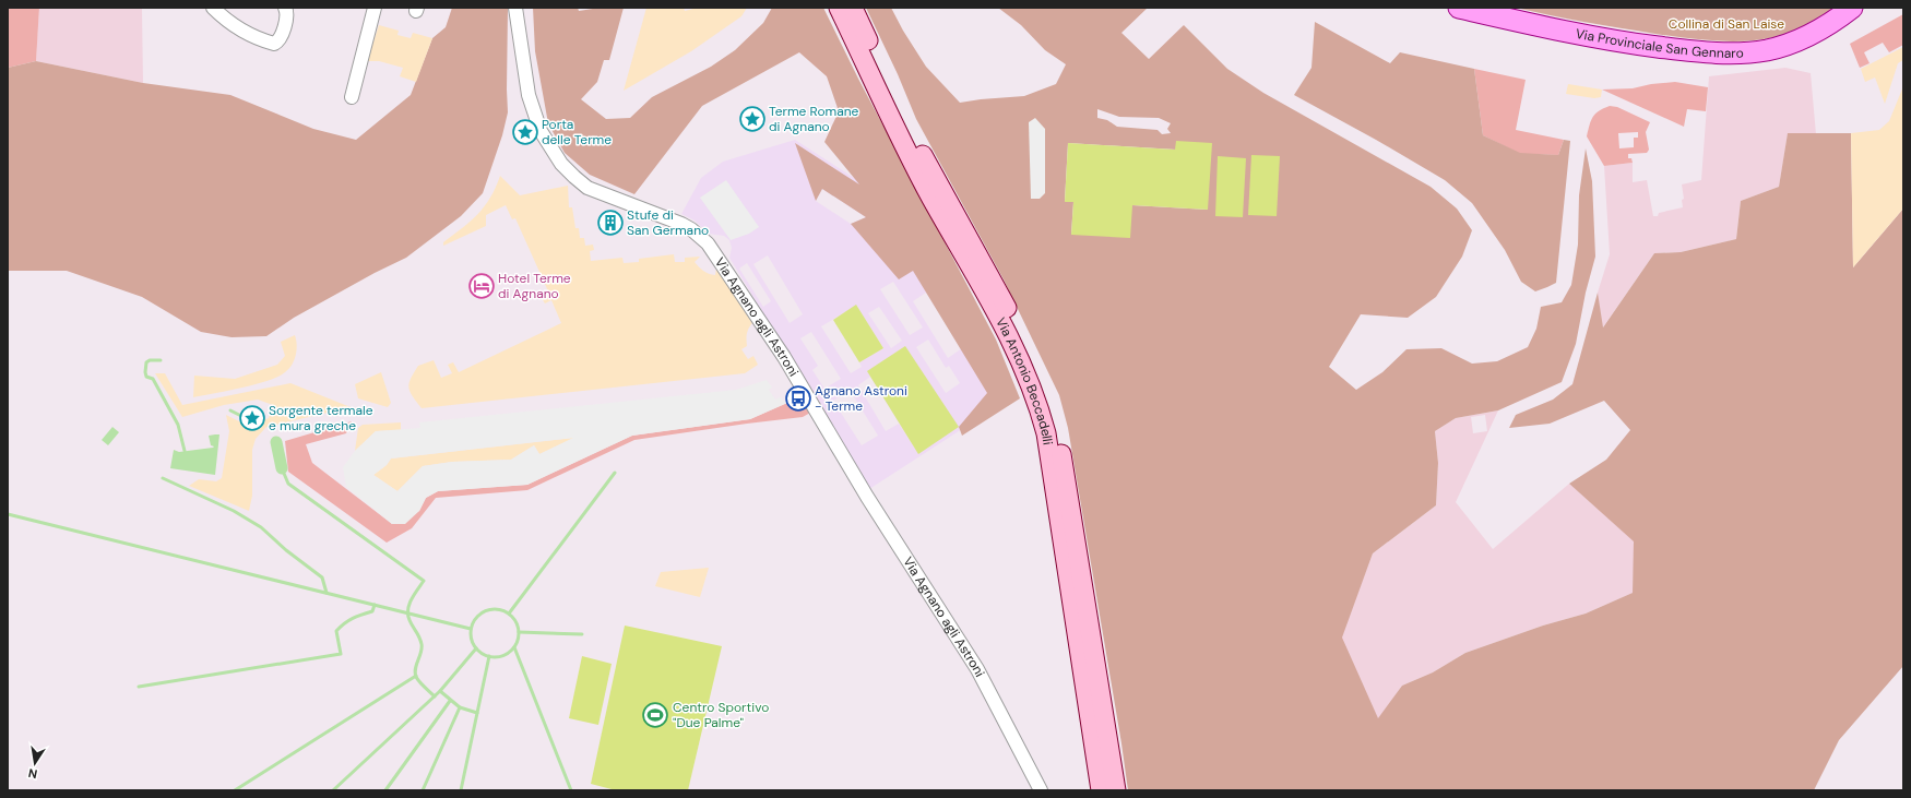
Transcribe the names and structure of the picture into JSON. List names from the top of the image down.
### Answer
{
  "streets": {
    "main road": ["Via Provinciale San Gennaro", "Via Antonio Beccadelli"],
    "street": ["Via Agnano agli Astroni"]
  },
  "parks": ["Collina di San Laise"],
  "places": {
    "place": ["Terme Romane di Agnano", "Porta delle Terme", "Sorgente termale e mura greche"],
    "building": ["Stufe di San Germano"],
    "hotel": ["Hotel Terme di Agnano"],
    "bus stop": ["Agnano Astroni - Terme"],
    "sports": ["Centro Sportivo \"Due Palme\""]
  },
  "north": "bottom"
}
